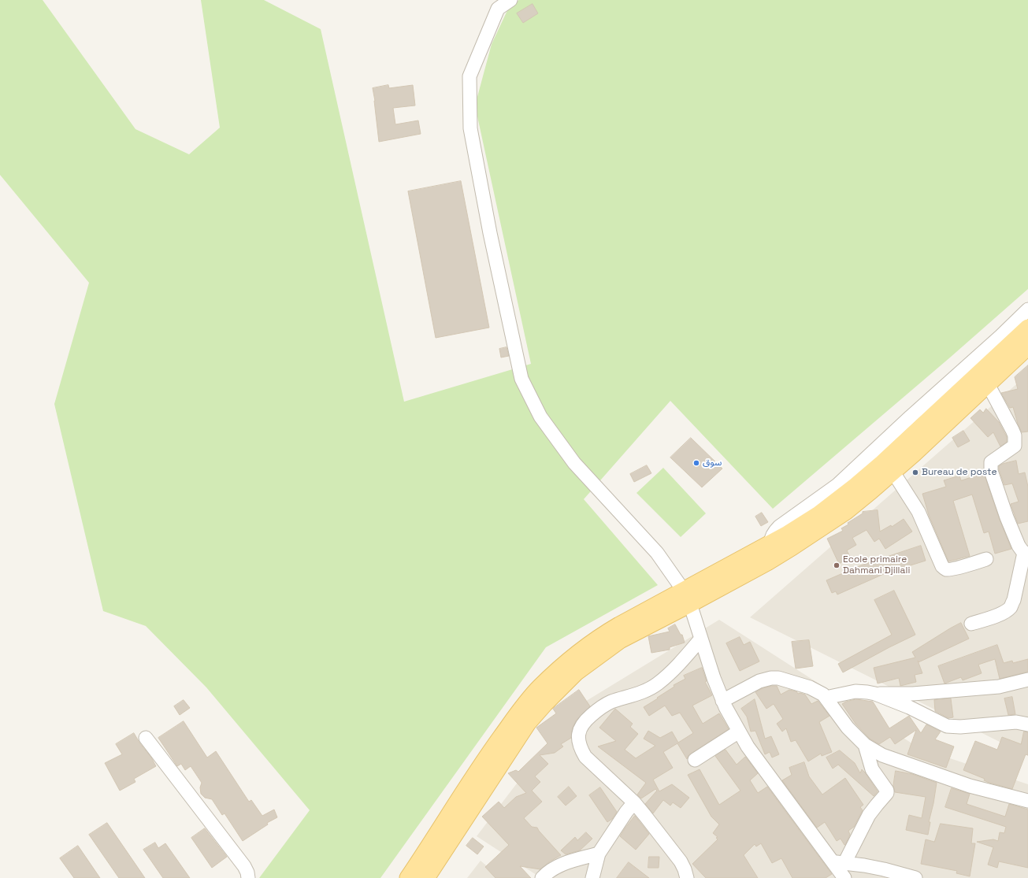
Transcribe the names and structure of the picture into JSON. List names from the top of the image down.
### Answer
{
  "places": ["سوق", "Bureau de poste", "Ecole primaire Dahmani Djillali"]
}
